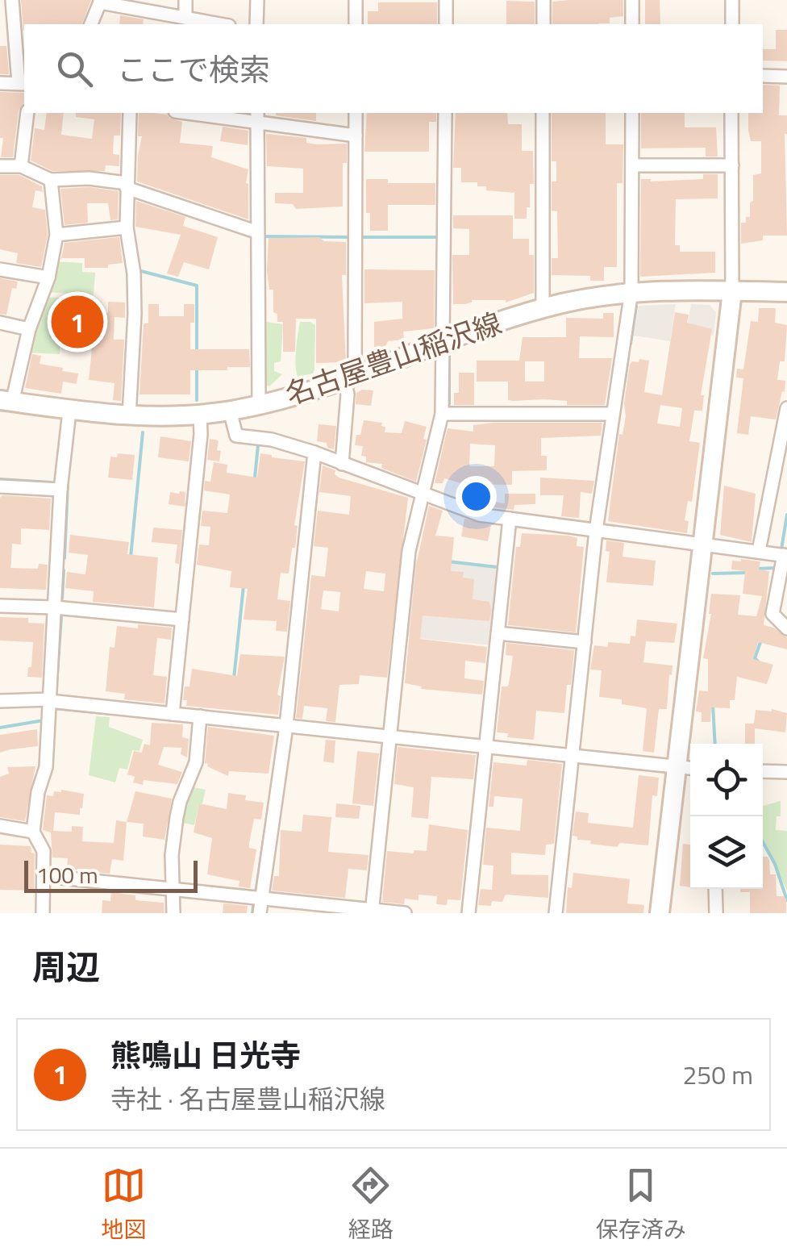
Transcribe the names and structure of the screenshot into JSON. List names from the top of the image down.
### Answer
{
  "streets": {
    "main road": ["名古屋豊山稲沢線"]
  },
  "scale_bar": "100 m",
  "page": {
    "search": "ここで検索",
    "pins": "1",
    "scale": "100 m",
    "heading": "周辺",
    "list": [
      {
        "mark": "1",
        "name": "熊鳴山 日光寺",
        "note": "寺社 · 名古屋豊山稲沢線",
        "value": "250 m"
      }
    ],
    "nav": ["地図", "経路", "保存済み"]
  }
}
